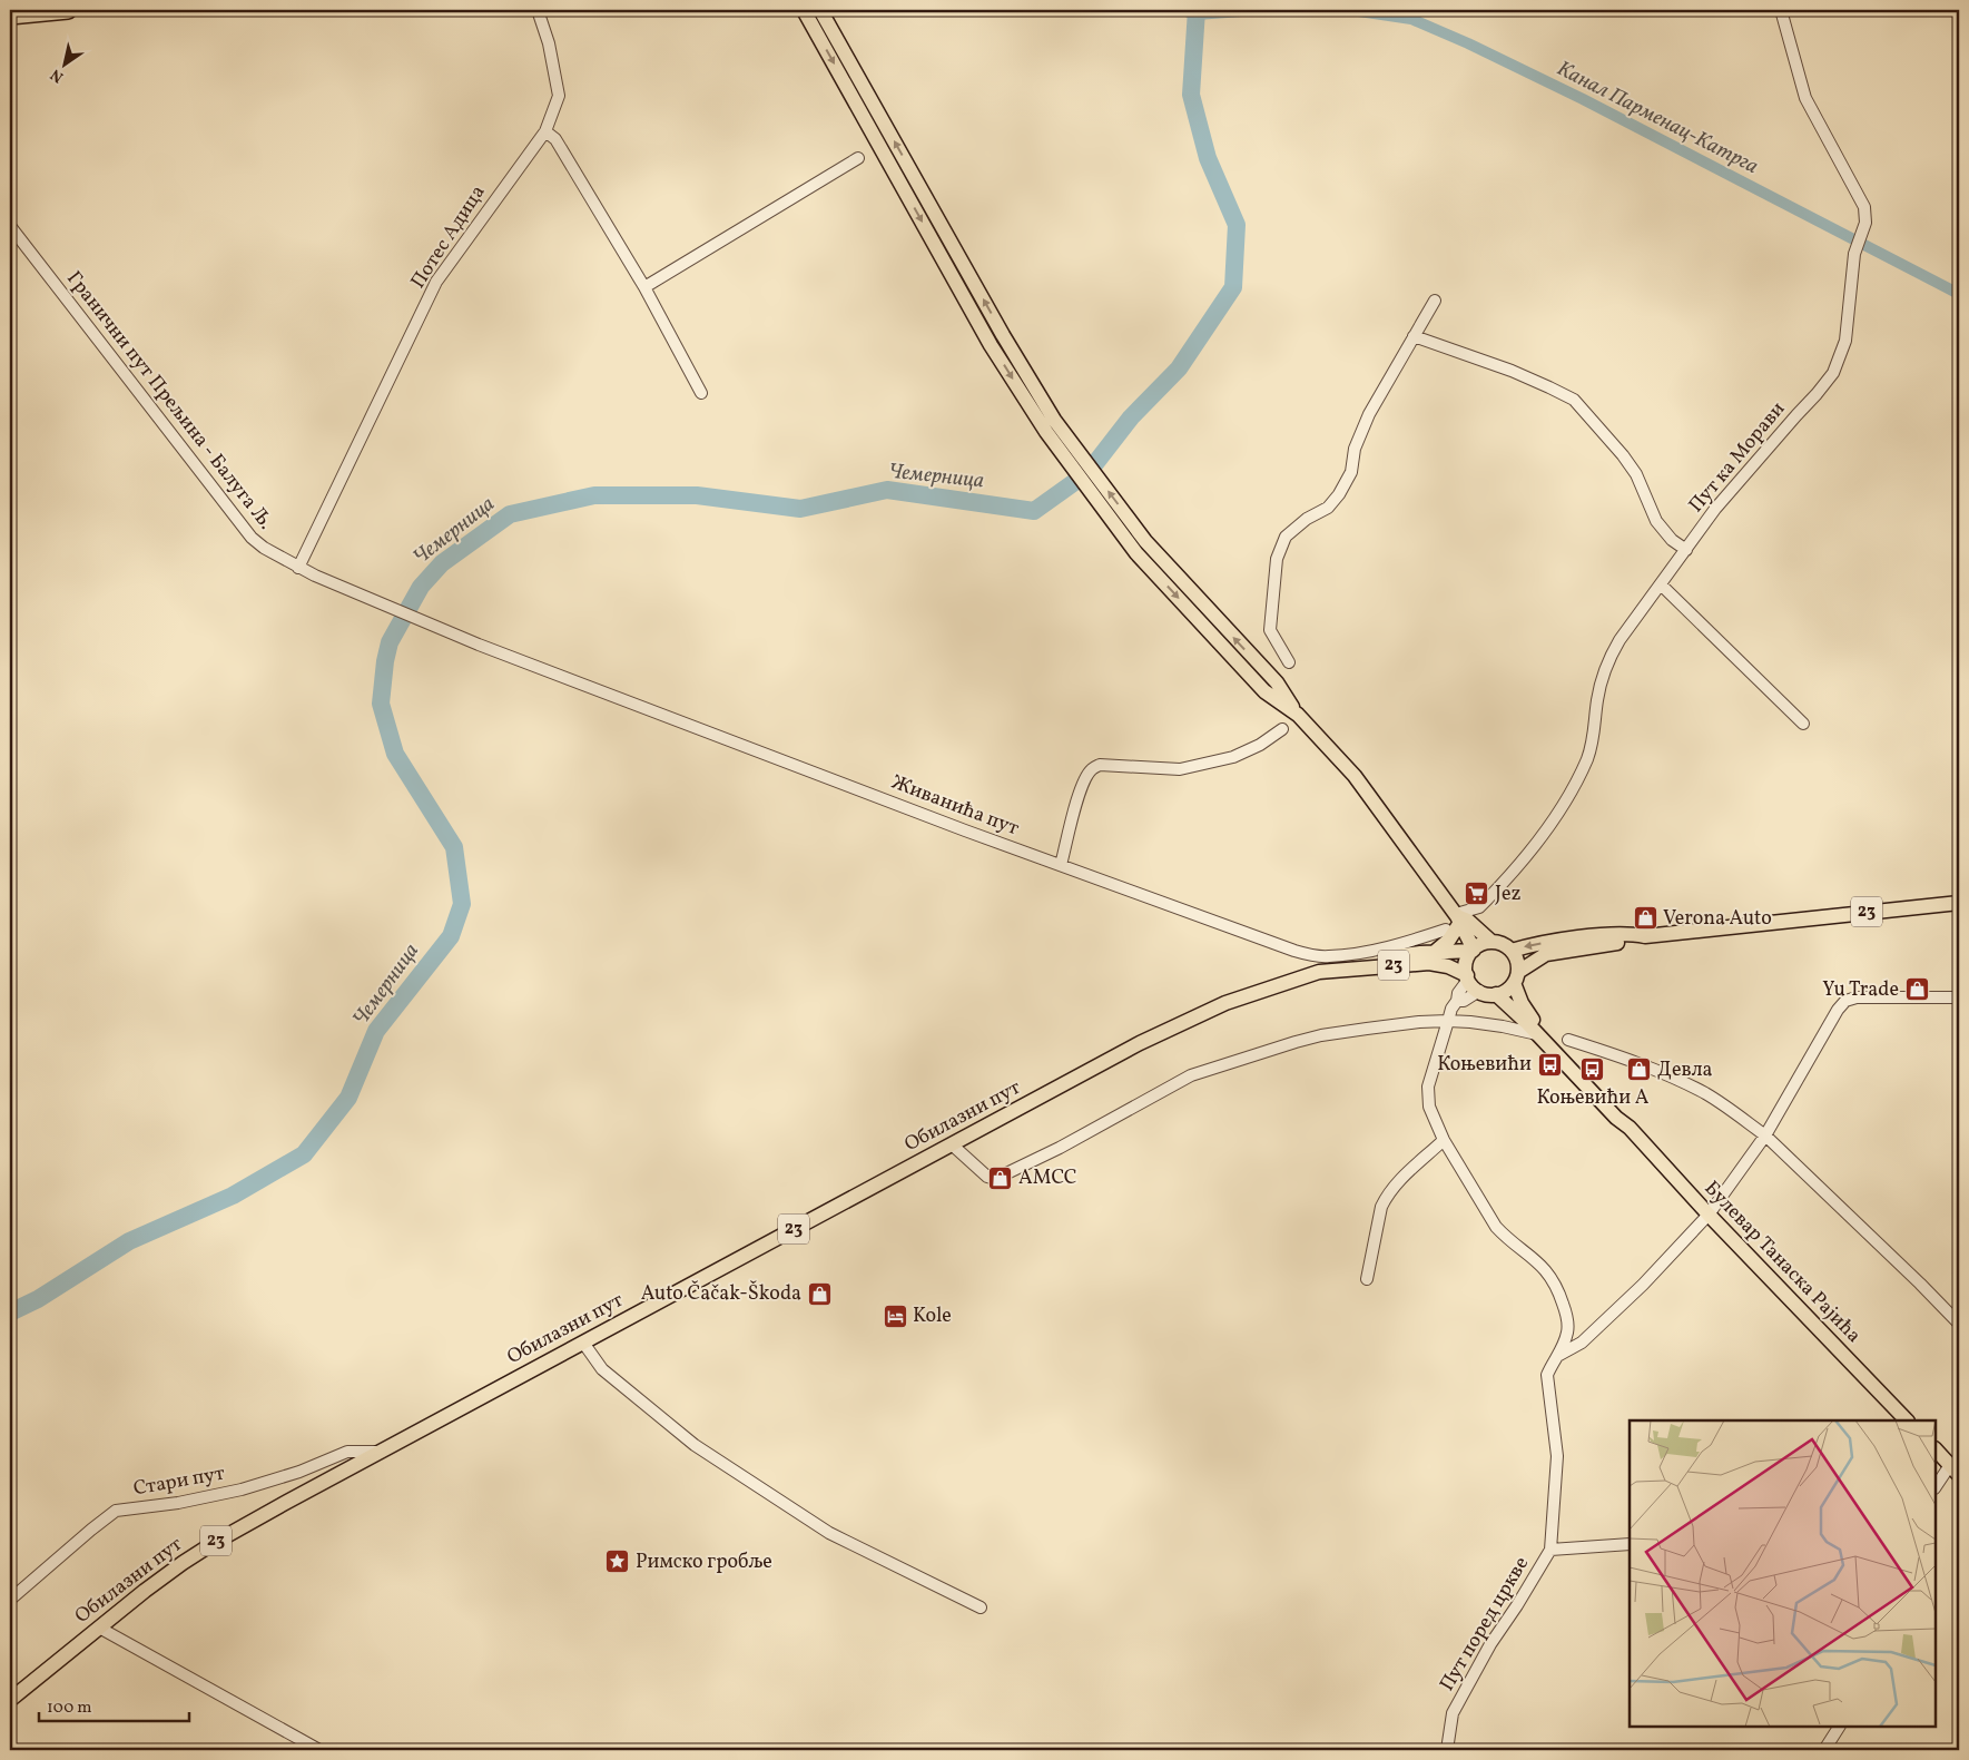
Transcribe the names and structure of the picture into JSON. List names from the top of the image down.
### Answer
{
  "streets": {
    "main road": ["23", "Обилазни пут", "Булевар Танаска Рајића"],
    "street": [
      "Потес Адица",
      "Гранични пут Прељина - Балуга Љ.",
      "Пут ка Морави",
      "Живанића пут",
      "Стари пут",
      "Пут поред цркве"
    ]
  },
  "crossings": [
    ["Потес Адица", "Гранични пут Прељина - Балуга Љ."],
    ["Гранични пут Прељина - Балуга Љ.", "Живанића пут"],
    ["Пут ка Морави", "Живанића пут"],
    ["Живанића пут", "23"],
    ["Живанића пут", "Обилазни пут"],
    ["23", "Обилазни пут"],
    ["23", "Пут поред цркве"],
    ["Обилазни пут", "Стари пут"]
  ],
  "water": ["Канал Парменац-Катрга", "Чемерница"],
  "places": {
    "supermarket": ["Jez"],
    "shop": [
      "Verona Auto",
      "Yu Trade",
      "Девла",
      "АМСС",
      "Auto Čačak-Škoda"
    ],
    "bus stop": ["Коњевићи", "Коњевићи А"],
    "hotel": ["Kole"],
    "place": ["Римско гробље"]
  },
  "scale_bar": "100 m",
  "north": "bottom left"
}
